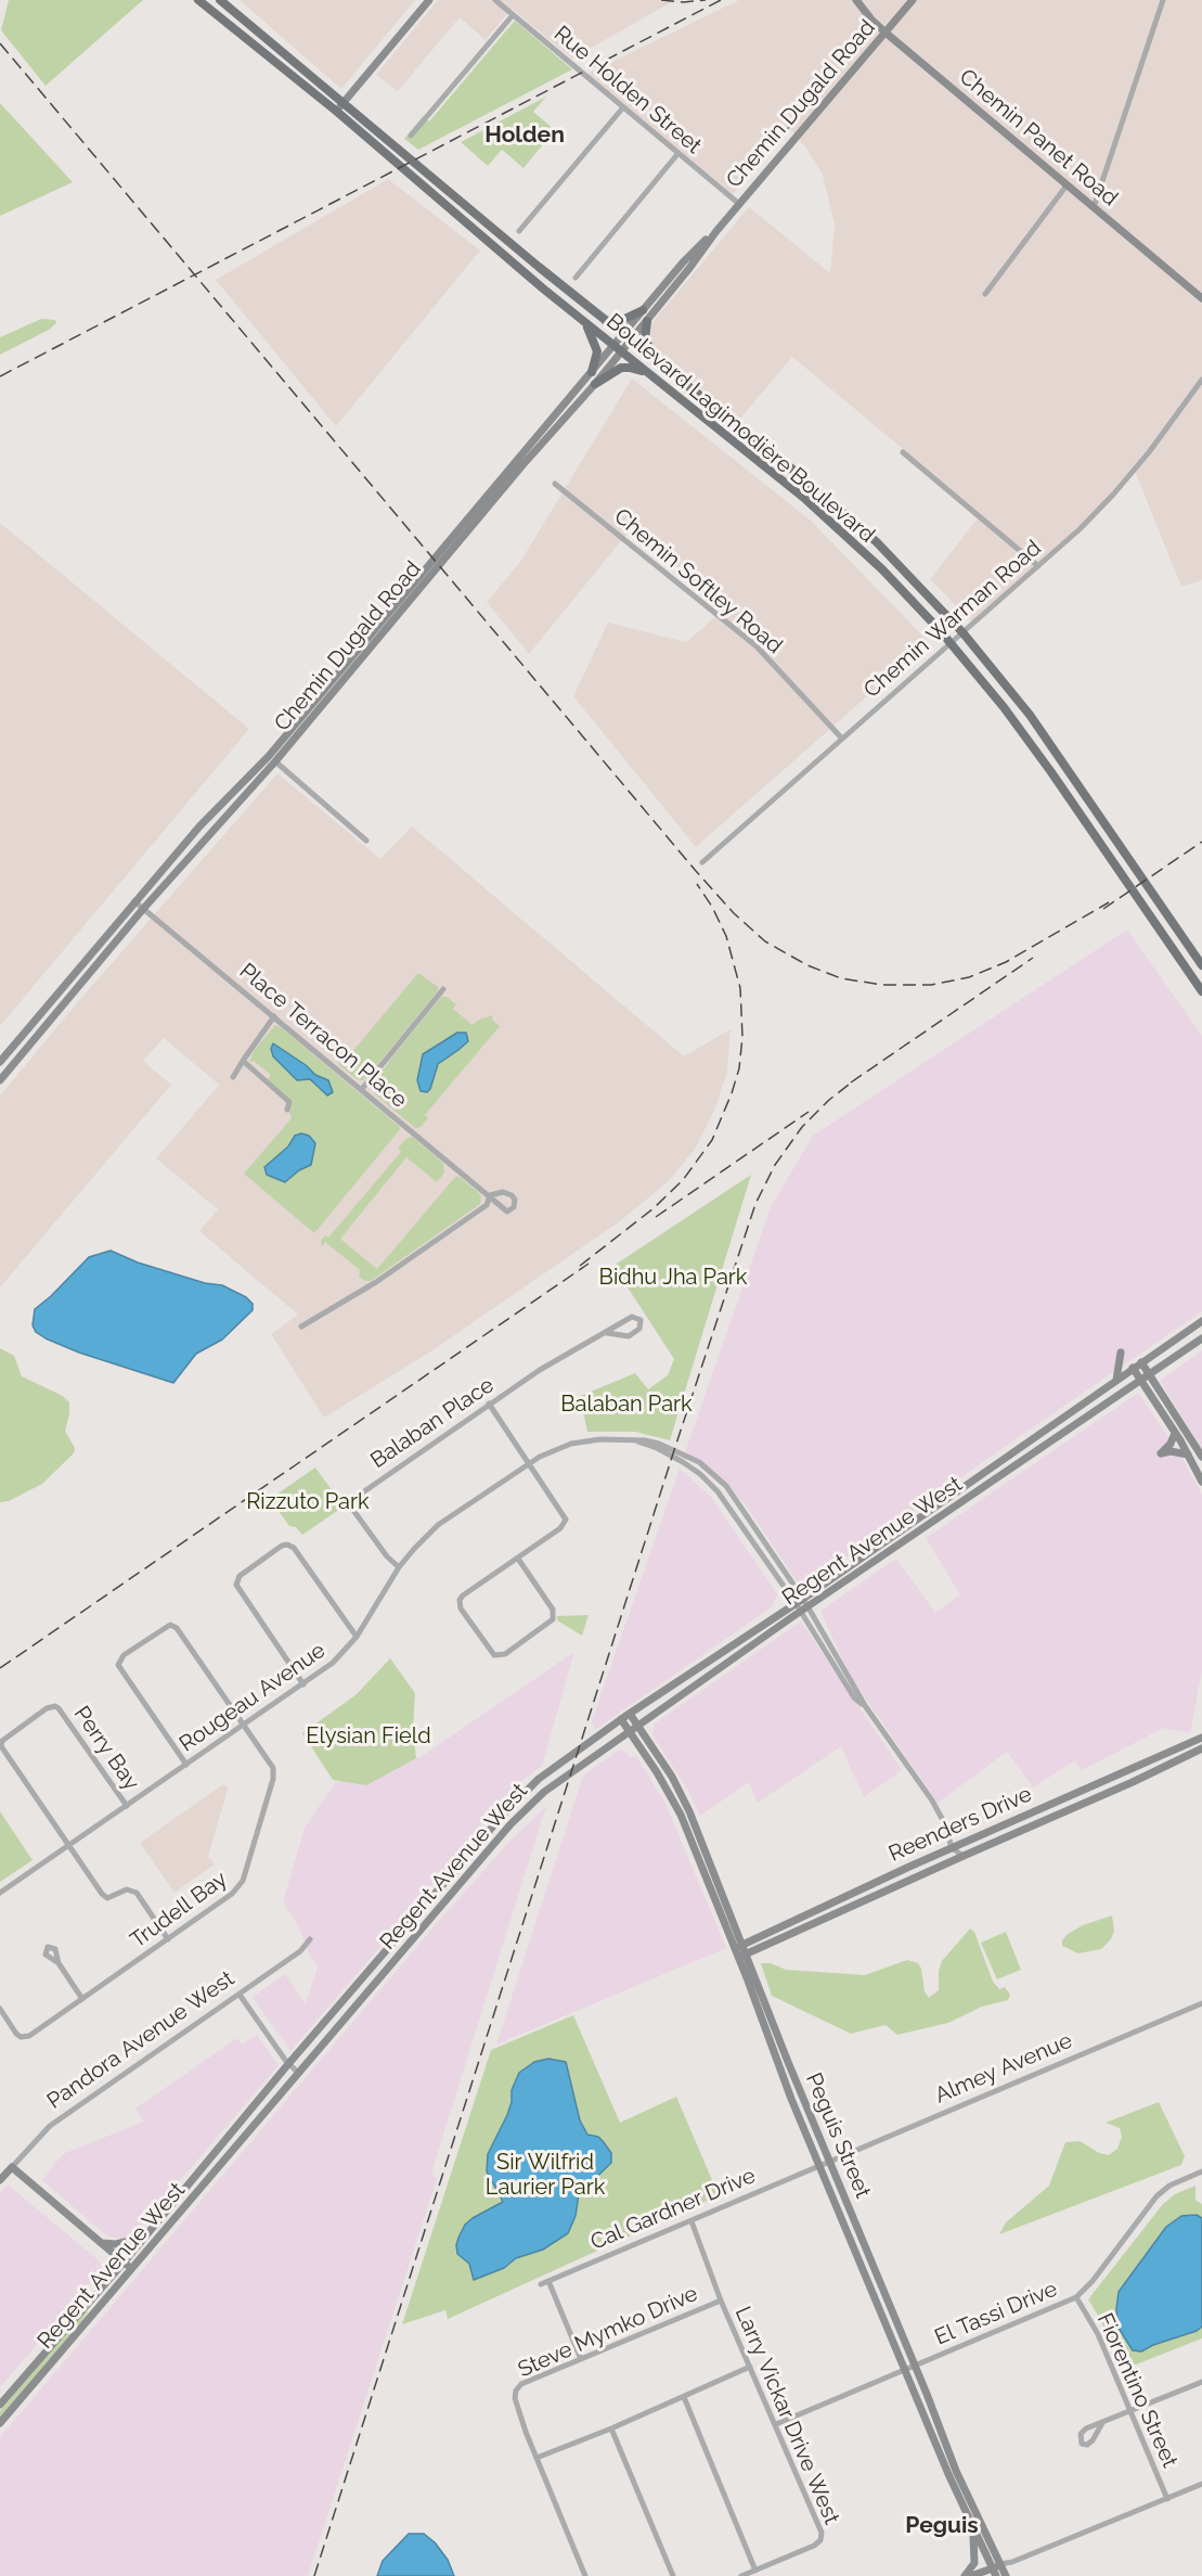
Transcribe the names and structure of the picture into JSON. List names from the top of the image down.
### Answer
{
  "streets": {
    "main road": [
      "Chemin Dugald Road",
      "Chemin Panet Road",
      "Boulevard Lagimodière Boulevard",
      "Regent Avenue West",
      "Reenders Drive",
      "Pandora Avenue West",
      "Peguis Street"
    ],
    "street": [
      "Rue Holden Street",
      "Chemin Softley Road",
      "Chemin Warman Road",
      "Place Terracon Place",
      "Balaban Place",
      "Rougeau Avenue",
      "Perry Bay",
      "Trudell Bay",
      "Almey Avenue",
      "Cal Gardner Drive",
      "El Tassi Drive",
      "Steve Mymko Drive",
      "Fiorentino Street",
      "Larry Vickar Drive West"
    ]
  },
  "crossings": [
    ["Rue Holden Street", "Chemin Dugald Road"],
    ["Chemin Dugald Road", "Chemin Panet Road"],
    ["Chemin Dugald Road", "Boulevard Lagimodière Boulevard"],
    ["Chemin Dugald Road", "Place Terracon Place"],
    ["Boulevard Lagimodière Boulevard", "Chemin Warman Road"],
    ["Chemin Softley Road", "Chemin Warman Road"],
    ["Balaban Place", "Rougeau Avenue"],
    ["Regent Avenue West", "Rougeau Avenue"],
    ["Regent Avenue West", "Peguis Street"],
    ["Rougeau Avenue", "Perry Bay"],
    ["Rougeau Avenue", "Trudell Bay"],
    ["Reenders Drive", "Peguis Street"],
    ["Almey Avenue", "Peguis Street"],
    ["Almey Avenue", "Cal Gardner Drive"],
    ["Peguis Street", "Cal Gardner Drive"],
    ["Peguis Street", "El Tassi Drive"],
    ["Cal Gardner Drive", "Larry Vickar Drive West"],
    ["El Tassi Drive", "Fiorentino Street"],
    ["El Tassi Drive", "Larry Vickar Drive West"],
    ["Steve Mymko Drive", "Larry Vickar Drive West"]
  ],
  "districts": ["Holden", "Peguis"],
  "parks": [
    "Bidhu Jha Park",
    "Balaban Park",
    "Rizzuto Park",
    "Elysian Field",
    "Sir Wilfrid Laurier Park"
  ]
}
